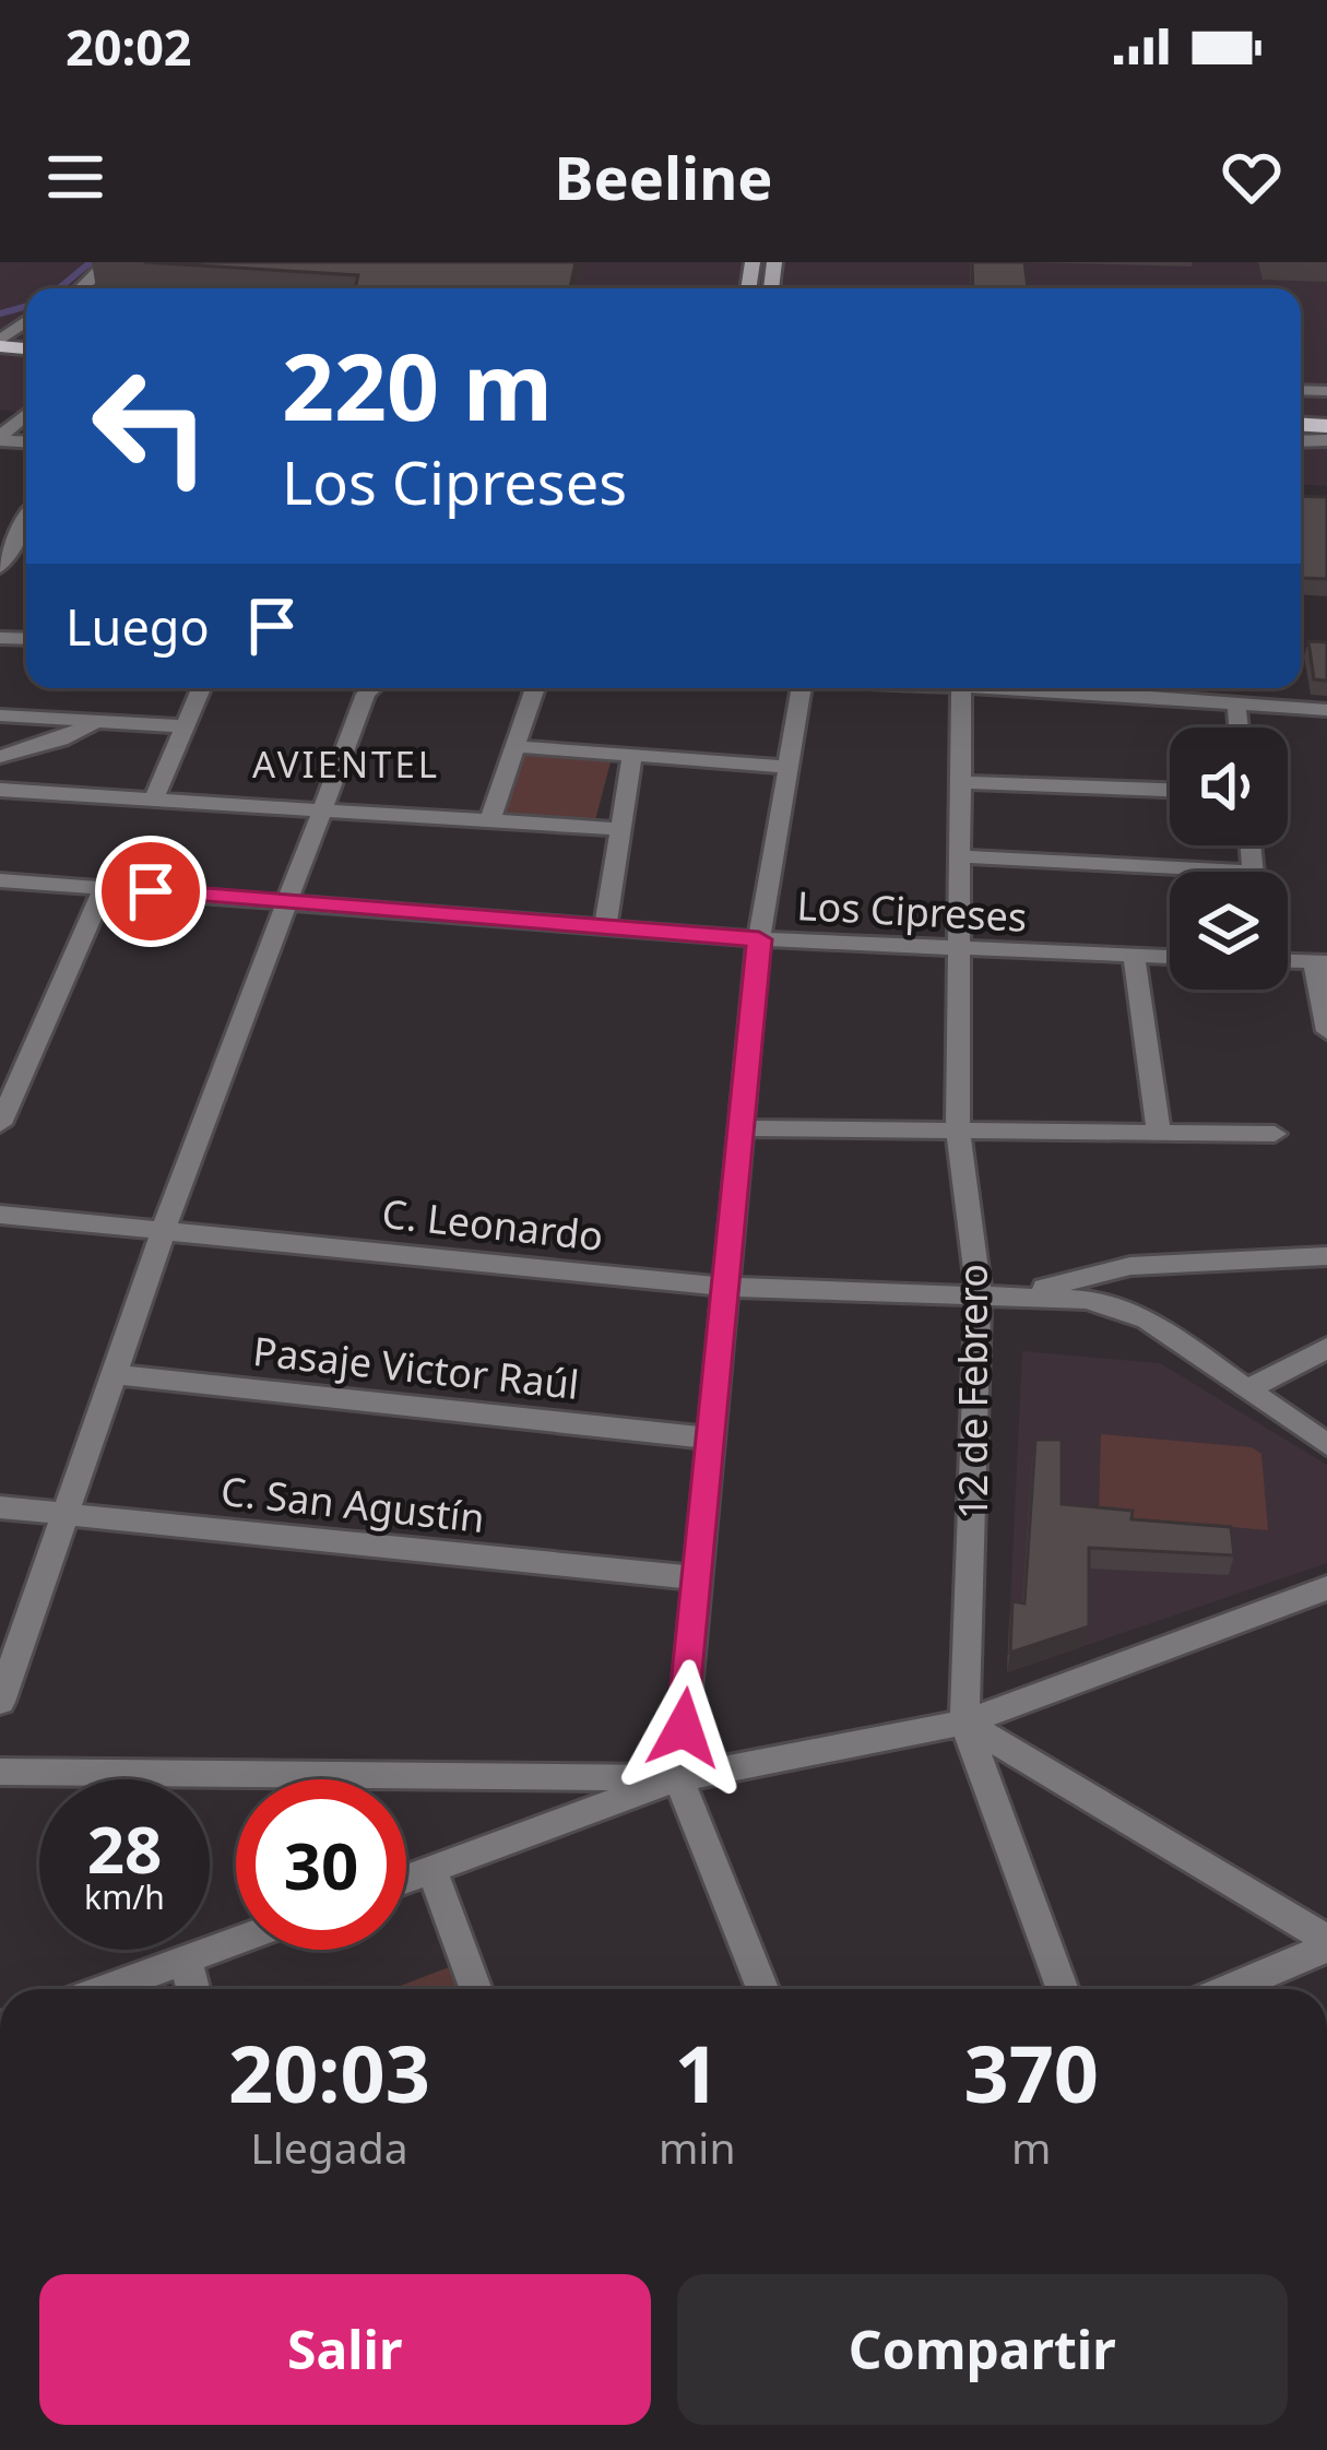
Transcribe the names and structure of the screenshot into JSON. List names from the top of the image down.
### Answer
{
  "streets": {
    "street": [
      "Los Cipreses",
      "C. Leonardo",
      "Pasaje Victor Raúl",
      "12 de Febrero",
      "C. San Agustín"
    ]
  },
  "crossings": [
    ["Los Cipreses", "12 de Febrero"],
    ["C. Leonardo", "12 de Febrero"]
  ],
  "districts": ["AVIENTEL"],
  "page": {
    "status": "20:02",
    "header": "Beeline",
    "turn": ["220 m", "Los Cipreses"],
    "then": "Luego",
    "speed": "28 km/h",
    "limit": "30",
    "eta": [
      "20:03",
      "Llegada",
      "1",
      "min",
      "370",
      "m"
    ],
    "buttons": ["Salir", "Compartir"]
  }
}
